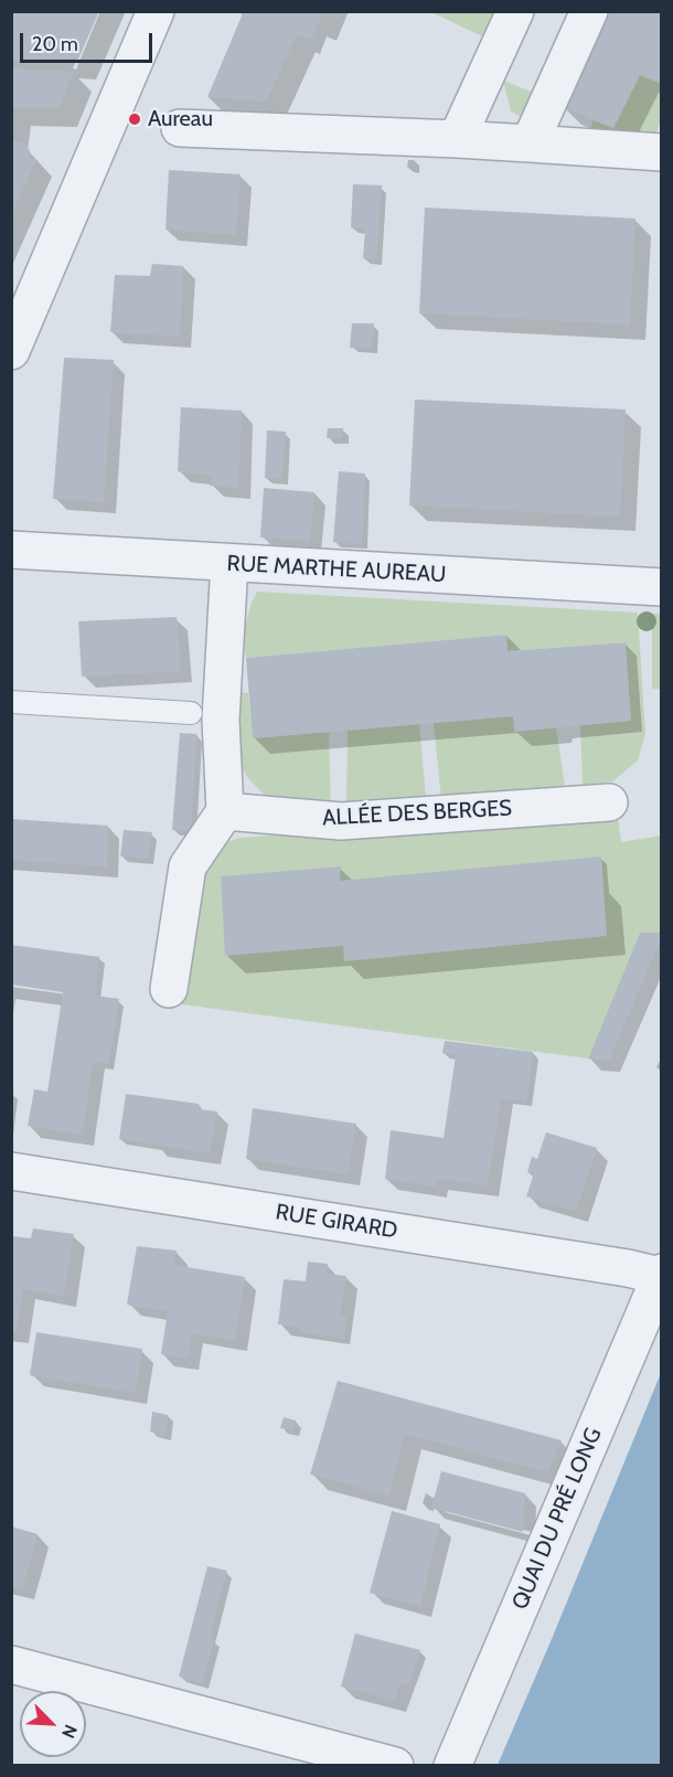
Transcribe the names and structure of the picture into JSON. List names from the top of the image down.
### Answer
{
  "streets": {
    "street": [
      "RUE MARTHE AUREAU",
      "ALLÉE DES BERGES",
      "RUE GIRARD",
      "QUAI DU PRÉ LONG"
    ]
  },
  "crossings": [
    ["RUE GIRARD", "QUAI DU PRÉ LONG"]
  ],
  "places": ["Aureau"],
  "scale_bar": "20 m",
  "north": "bottom right"
}
